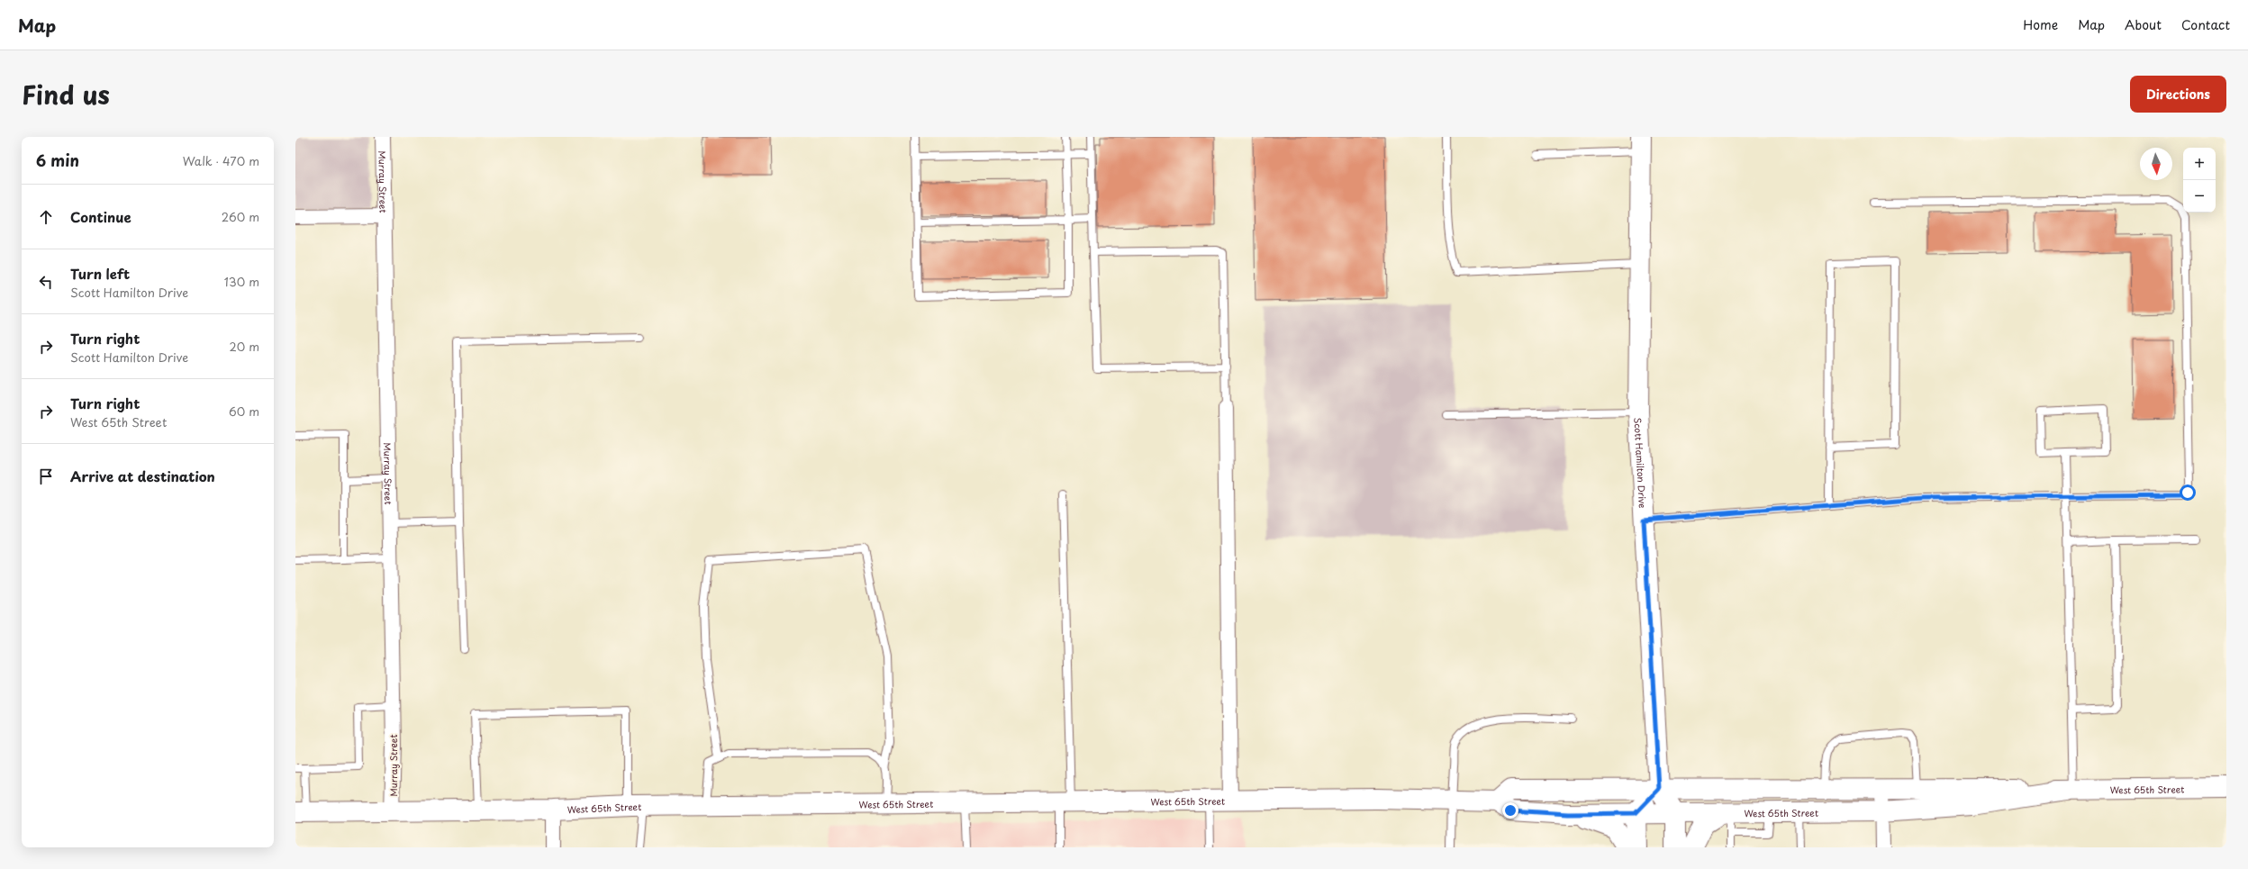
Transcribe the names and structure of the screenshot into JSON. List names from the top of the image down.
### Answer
{
  "streets": {
    "main road": ["Scott Hamilton Drive", "West 65th Street"],
    "street": ["Murray Street"]
  },
  "crossings": [
    ["Murray Street", "West 65th Street"],
    ["Scott Hamilton Drive", "West 65th Street"]
  ],
  "north": "bottom",
  "page": {
    "header": "Map",
    "nav": [
      "Home",
      "Map",
      "About",
      "Contact"
    ],
    "title": "Find us",
    "buttons": "Directions",
    "heading": ["6 min", "Walk · 470 m"],
    "map_buttons": ["+", "−"],
    "list": [
      ["Continue", "260 m"],
      ["Turn left", "Scott Hamilton Drive", "130 m"],
      ["Turn right", "Scott Hamilton Drive", "20 m"],
      ["Turn right", "West 65th Street", "60 m"],
      "Arrive at destination"
    ]
  }
}
